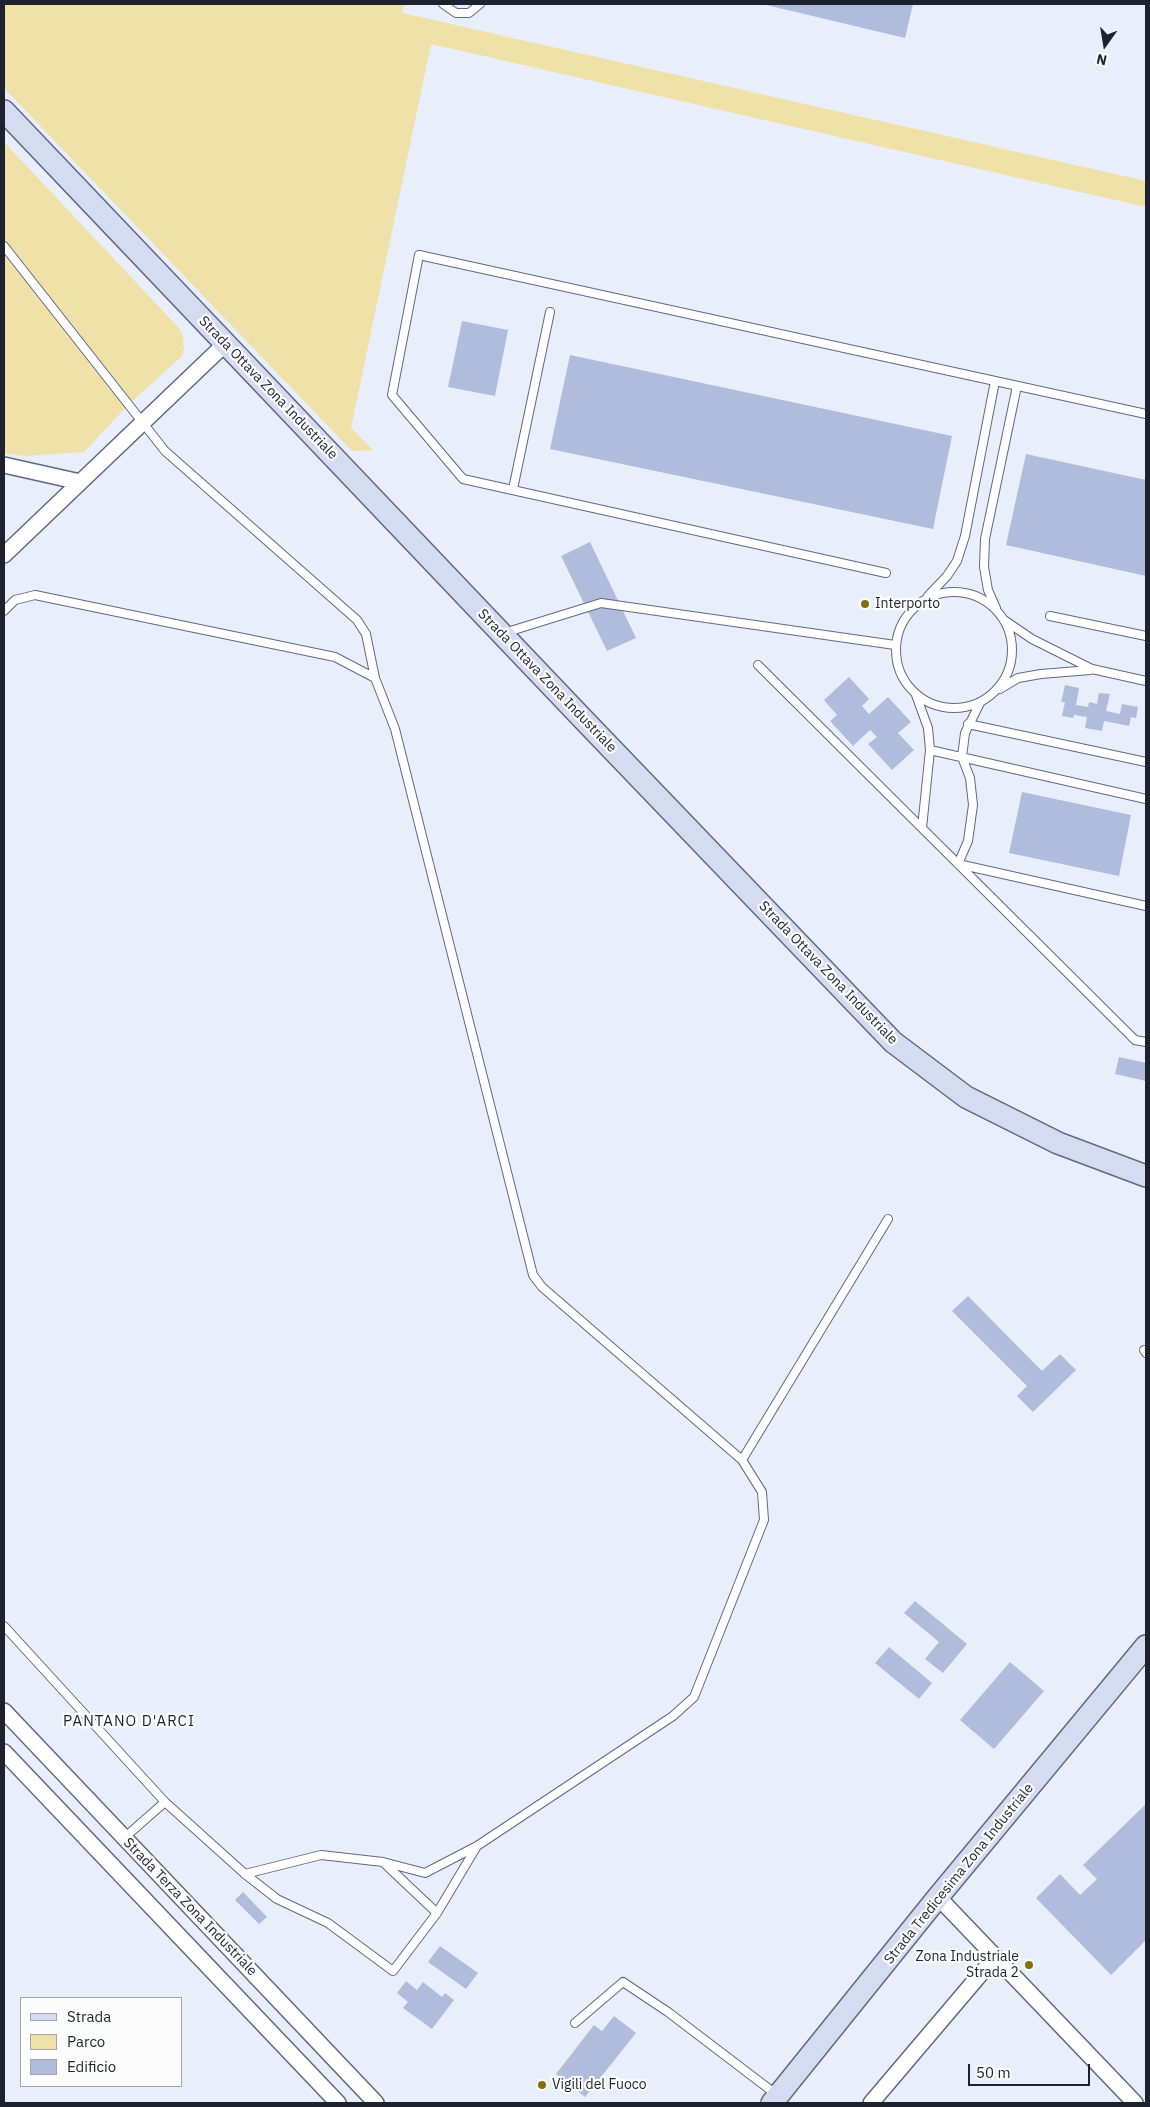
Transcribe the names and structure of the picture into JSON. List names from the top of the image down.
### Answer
{
  "streets": {
    "main road": ["Strada Ottava Zona Industriale", "Strada Tredicesima Zona Industriale"],
    "street": ["Strada Terza Zona Industriale"]
  },
  "districts": ["PANTANO D'ARCI"],
  "places": ["Interporto", "Zona Industriale Strada 2", "Vigili del Fuoco"],
  "legend": ["Strada", "Parco", "Edificio"],
  "scale_bar": "50 m",
  "north": "bottom"
}
